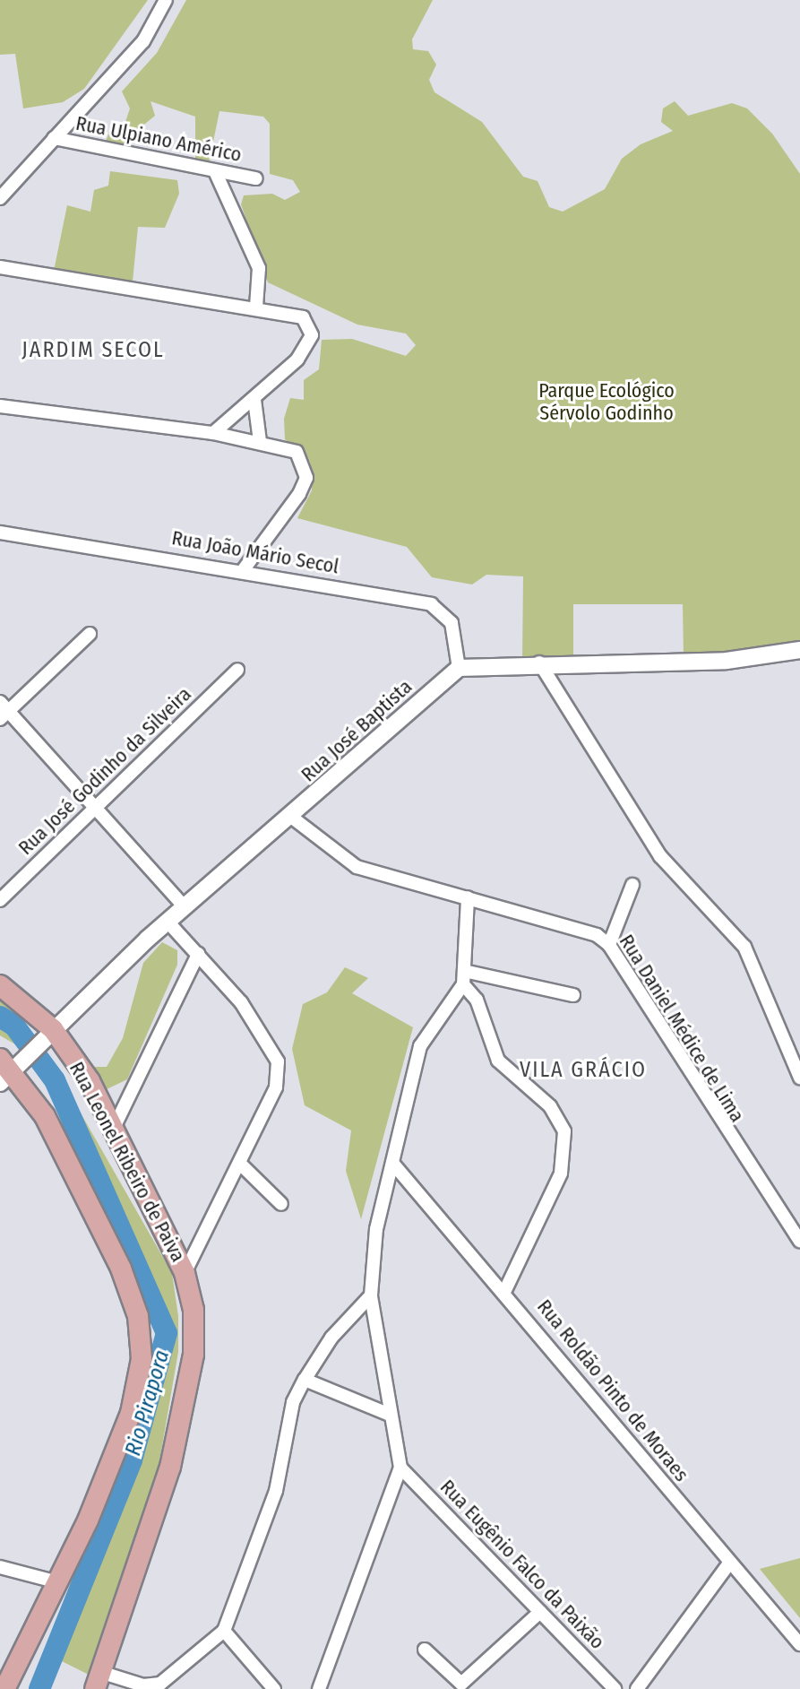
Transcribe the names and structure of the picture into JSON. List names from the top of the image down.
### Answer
{
  "streets": {
    "main road": ["Rua Leonel Ribeiro de Paiva"],
    "street": [
      "Rua Ulpiano Américo",
      "Rua João Mário Secol",
      "Rua José Baptista",
      "Rua José Godinho da Silveira",
      "Rua Daniel Médice de Lima",
      "Rua Roldão Pinto de Moraes",
      "Rua Eugênio Falco da Paixão"
    ]
  },
  "crossings": [
    ["Rua João Mário Secol", "Rua José Baptista"],
    ["Rua José Baptista", "Rua Daniel Médice de Lima"],
    ["Rua José Baptista", "Rua Leonel Ribeiro de Paiva"]
  ],
  "districts": ["JARDIM SECOL", "VILA GRÁCIO"],
  "water": ["Rio Pirapora"],
  "parks": ["Parque Ecológico Sérvolo Godinho"]
}
